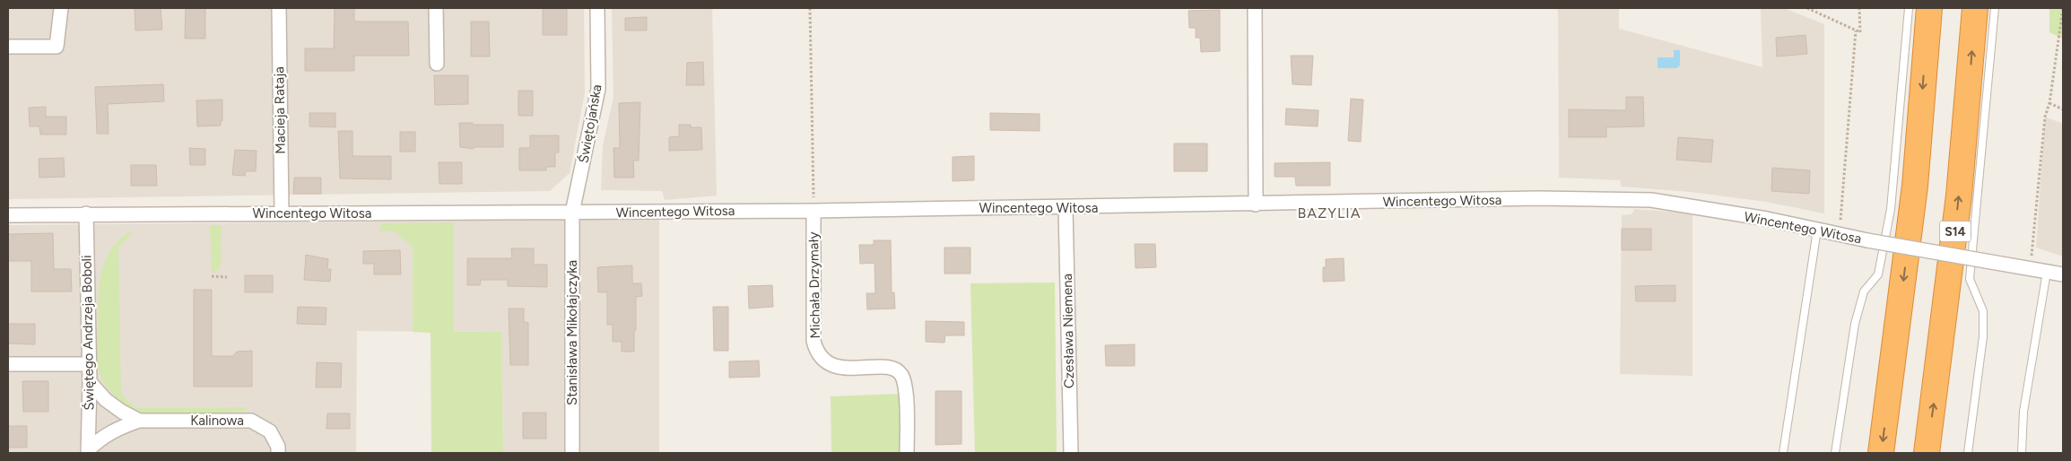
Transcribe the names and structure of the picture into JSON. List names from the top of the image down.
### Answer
{
  "streets": {
    "highway": ["S14"],
    "street": [
      "Macieja Rataja",
      "Świętojańska",
      "Wincentego Witosa",
      "Michała Drzymały",
      "Czesława Niemena",
      "Świętego Andrzeja Boboli",
      "Stanisława Mikołajczyka",
      "Kalinowa"
    ]
  },
  "crossings": [
    ["Macieja Rataja", "Wincentego Witosa"],
    ["Świętojańska", "Wincentego Witosa"],
    ["Świętojańska", "Stanisława Mikołajczyka"],
    ["Wincentego Witosa", "Michała Drzymały"],
    ["Wincentego Witosa", "Czesława Niemena"],
    ["Wincentego Witosa", "Świętego Andrzeja Boboli"],
    ["Wincentego Witosa", "Stanisława Mikołajczyka"],
    ["Świętego Andrzeja Boboli", "Kalinowa"]
  ],
  "districts": ["BAZYLIA"]
}
